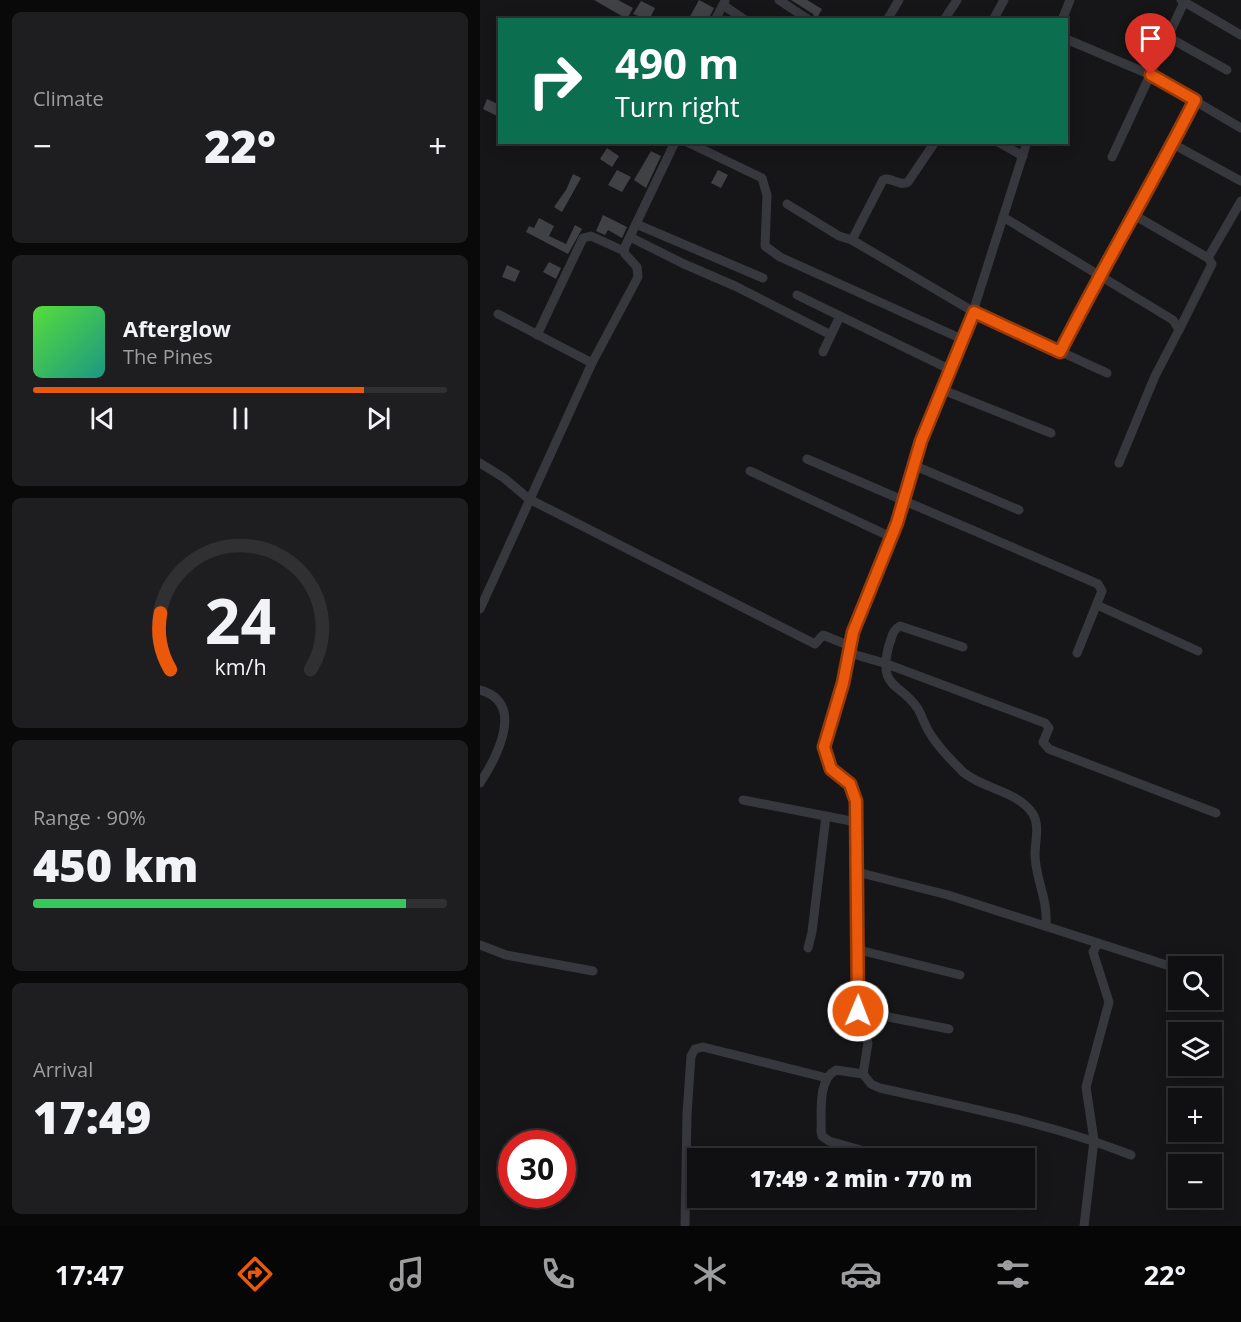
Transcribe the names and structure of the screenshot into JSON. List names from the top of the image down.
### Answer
{
  "page": {
    "tile": [
      "Climate",
      ["Range · 90%", "450 km"],
      ["Arrival", "17:49"]
    ],
    "turn": ["490 m", "Turn right"],
    "heat": ["−", "22°", "+"],
    "song": ["Afterglow", "The Pines"],
    "map_buttons": ["+", "−"],
    "limit": "30",
    "trip": "17:49 · 2 min · 770 m",
    "tabs": ["17:47", "22°"],
    "gauge": ["24", "km/h"]
  }
}
